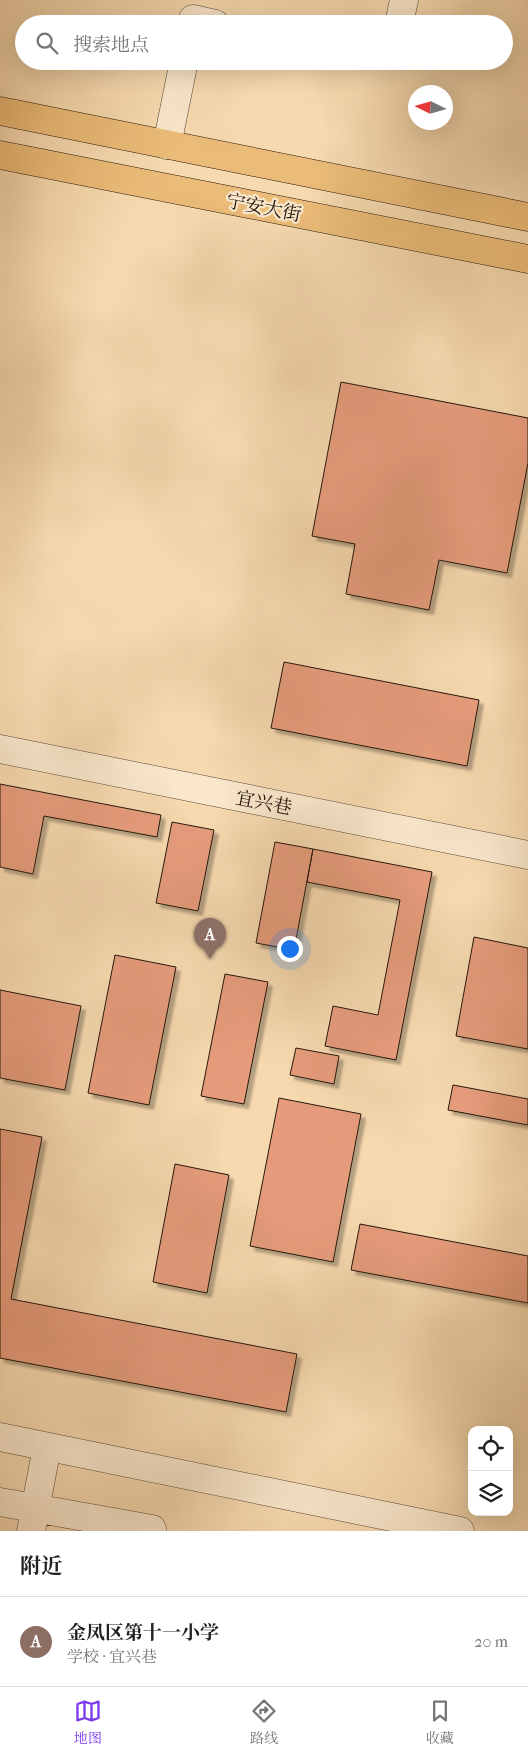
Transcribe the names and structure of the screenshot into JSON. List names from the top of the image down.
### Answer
{
  "streets": {
    "main road": ["宁安大街"],
    "street": ["宜兴巷"]
  },
  "north": "left",
  "page": {
    "search": "搜索地点",
    "pins": "A",
    "heading": "附近",
    "list": [
      {
        "mark": "A",
        "name": "金凤区第十一小学",
        "note": "学校 · 宜兴巷",
        "value": "20 m"
      }
    ],
    "nav": ["地图", "路线", "收藏"]
  }
}
